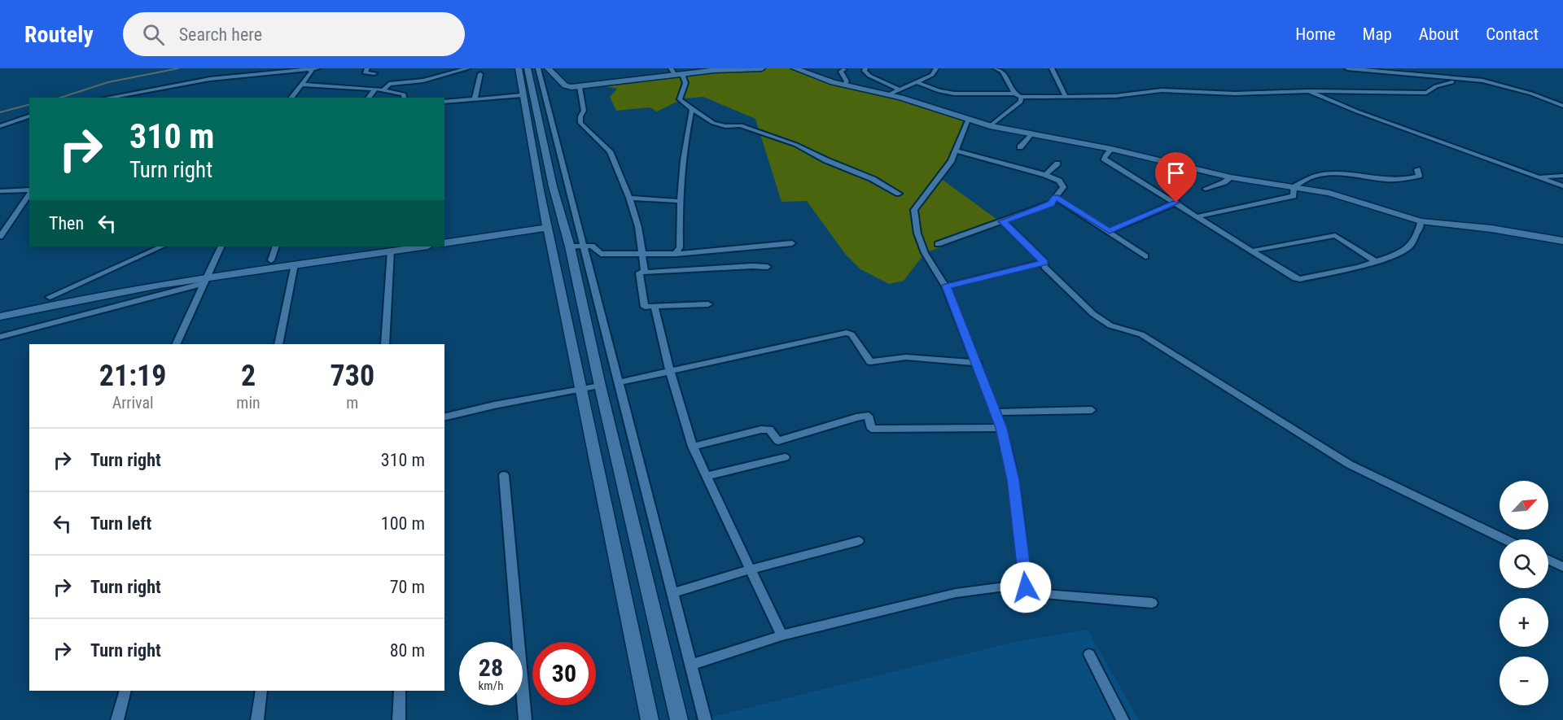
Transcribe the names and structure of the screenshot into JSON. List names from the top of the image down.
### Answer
{
  "north": "top right",
  "page": {
    "header": "Routely",
    "search": "Search here",
    "nav": [
      "Home",
      "Map",
      "About",
      "Contact"
    ],
    "turn": ["310 m", "Turn right"],
    "then": "Then",
    "eta": [
      "21:19",
      "Arrival",
      "2",
      "min",
      "730",
      "m"
    ],
    "list": [
      {
        "name": "Turn right",
        "value": "310 m"
      },
      {
        "name": "Turn left",
        "value": "100 m"
      },
      {
        "name": "Turn right",
        "value": "70 m"
      },
      {
        "name": "Turn right",
        "value": "80 m"
      }
    ],
    "map_buttons": ["+", "−"],
    "speed": "28 km/h",
    "limit": "30"
  }
}
